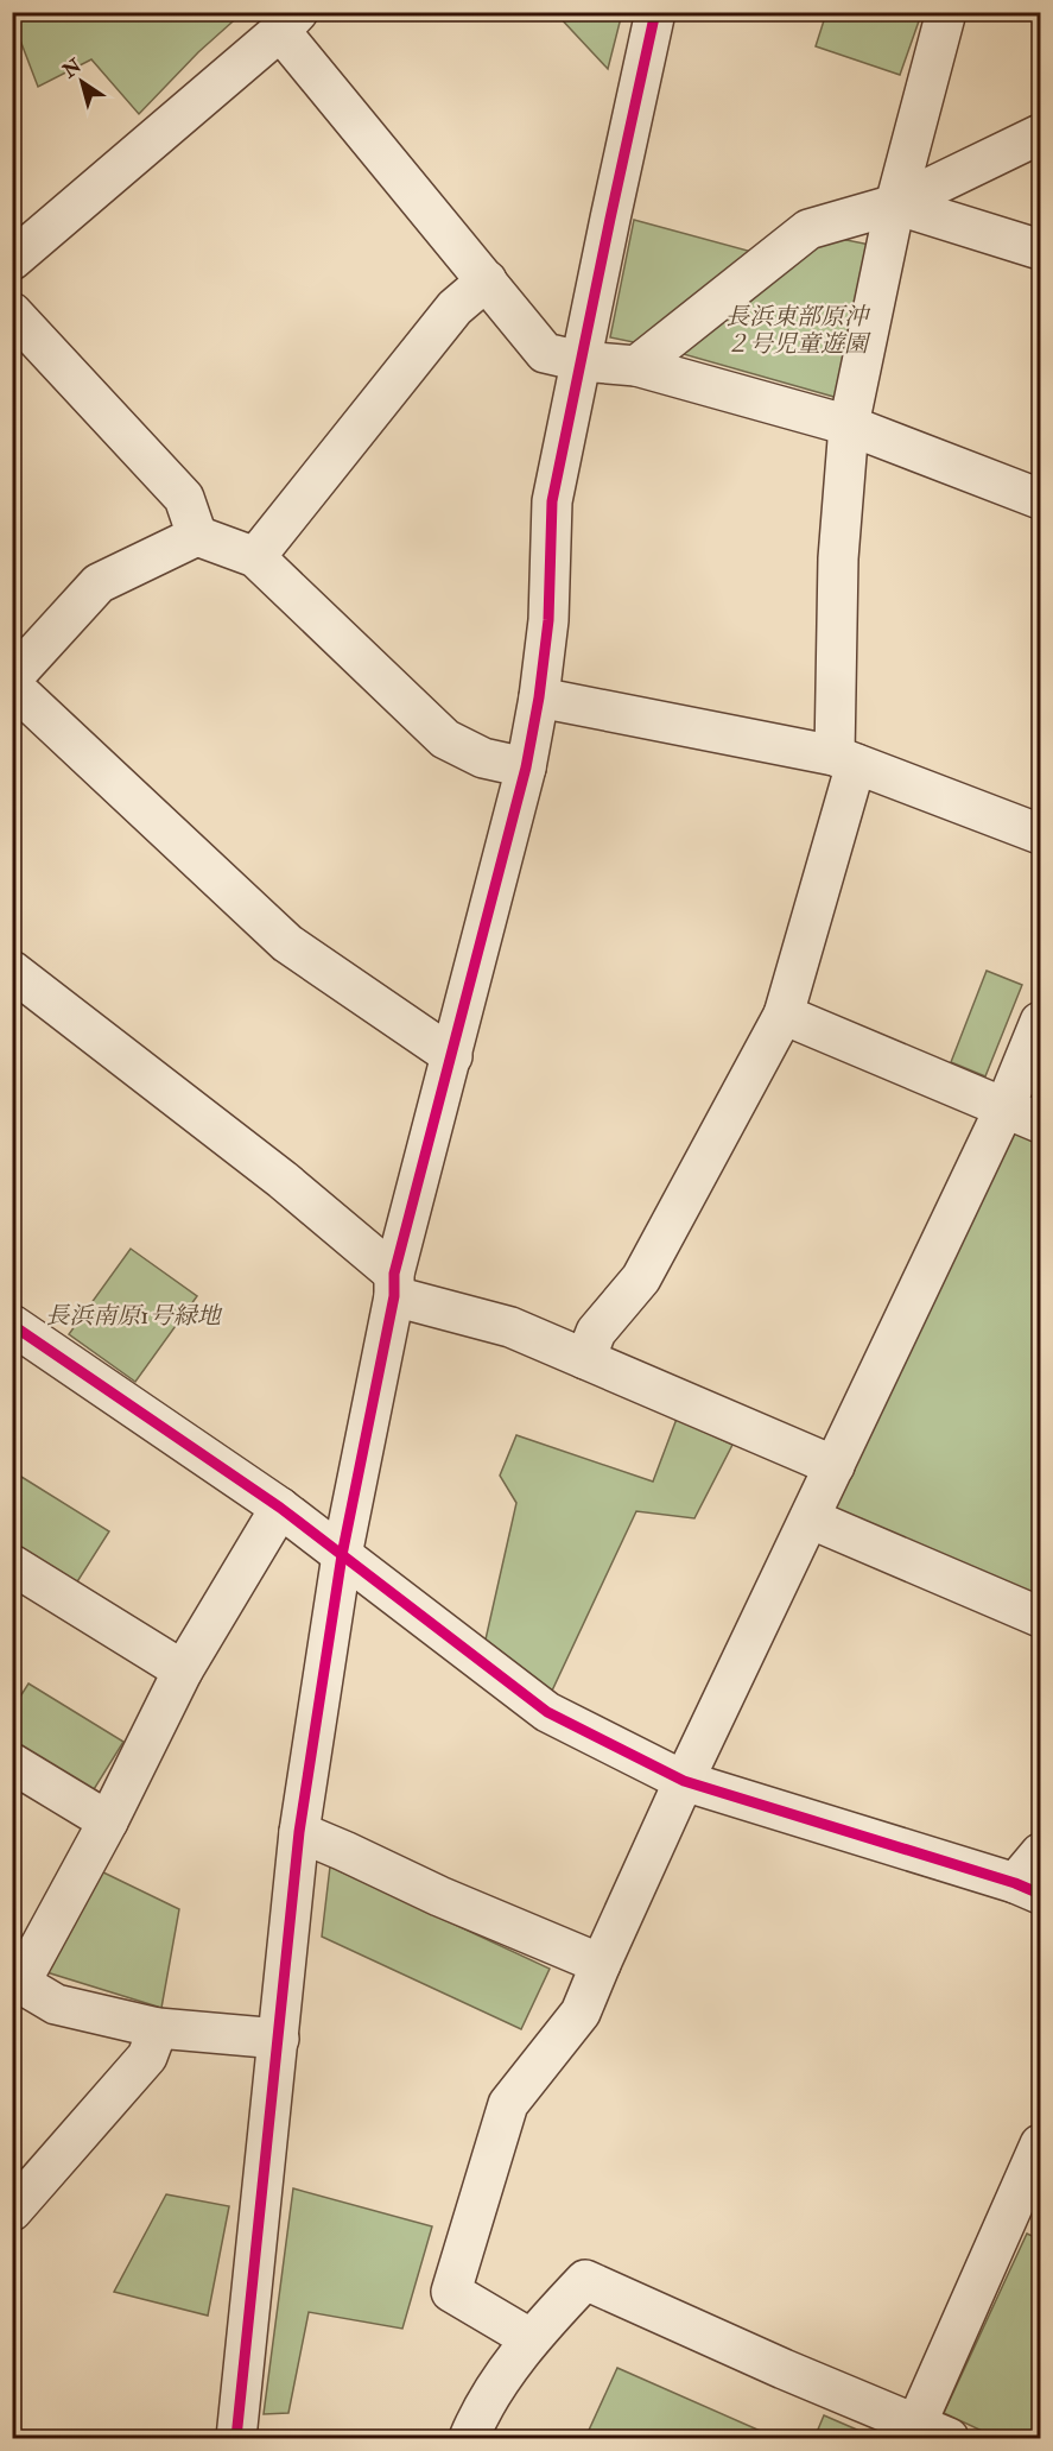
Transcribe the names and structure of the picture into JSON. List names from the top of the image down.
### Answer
{
  "parks": ["長浜東部原沖 ２号児童遊園", "長浜南原1号緑地"],
  "north": "top left"
}
